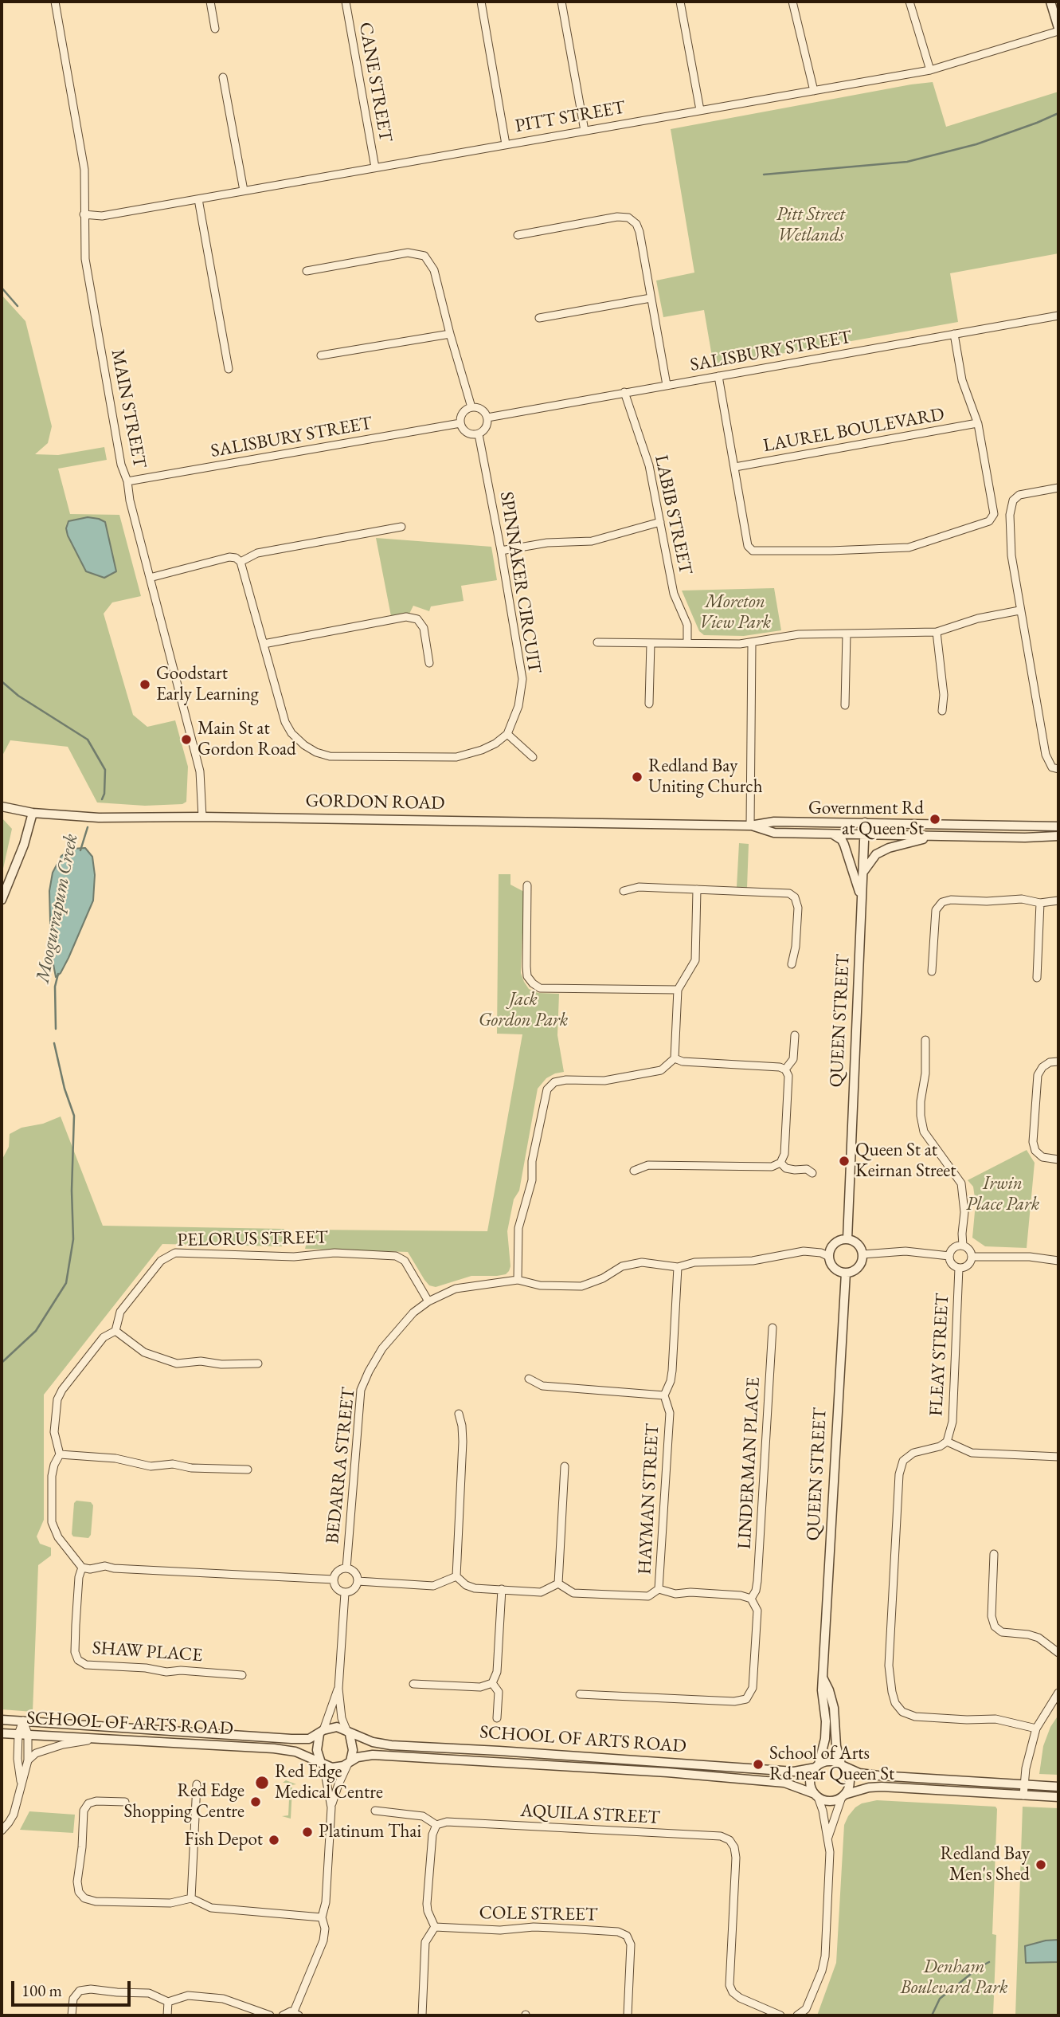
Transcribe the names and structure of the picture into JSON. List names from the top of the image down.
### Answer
{
  "streets": {
    "street": [
      "CANE STREET",
      "PITT STREET",
      "SALISBURY STREET",
      "MAIN STREET",
      "LAUREL BOULEVARD",
      "LABIB STREET",
      "SPINNAKER CIRCUIT",
      "GORDON ROAD",
      "QUEEN STREET",
      "PELORUS STREET",
      "FLEAY STREET",
      "LINDERMAN PLACE",
      "BEDARRA STREET",
      "HAYMAN STREET",
      "SHAW PLACE",
      "SCHOOL OF ARTS ROAD",
      "AQUILA STREET",
      "COLE STREET"
    ]
  },
  "crossings": [
    ["CANE STREET", "PITT STREET"],
    ["PITT STREET", "MAIN STREET"],
    ["SALISBURY STREET", "MAIN STREET"],
    ["SALISBURY STREET", "LABIB STREET"],
    ["SALISBURY STREET", "SPINNAKER CIRCUIT"],
    ["MAIN STREET", "GORDON ROAD"],
    ["GORDON ROAD", "QUEEN STREET"],
    ["QUEEN STREET", "BEDARRA STREET"],
    ["QUEEN STREET", "SCHOOL OF ARTS ROAD"],
    ["PELORUS STREET", "BEDARRA STREET"],
    ["PELORUS STREET", "SHAW PLACE"],
    ["BEDARRA STREET", "HAYMAN STREET"]
  ],
  "water": ["Moogurrapum Creek"],
  "parks": [
    "Pitt Street Wetlands",
    "Moreton View Park",
    "Jack Gordon Park",
    "Irwin Place Park",
    "Denham Boulevard Park"
  ],
  "places": [
    "Goodstart Early Learning",
    "Main St at Gordon Road",
    "Redland Bay Uniting Church",
    "Government Rd at Queen St",
    "Queen St at Keirnan Street",
    "School of Arts Rd near Queen St",
    "Red Edge Medical Centre",
    "Red Edge Shopping Centre",
    "Platinum Thai",
    "Fish Depot",
    "Redland Bay Men's Shed"
  ],
  "scale_bar": "100 m"
}
